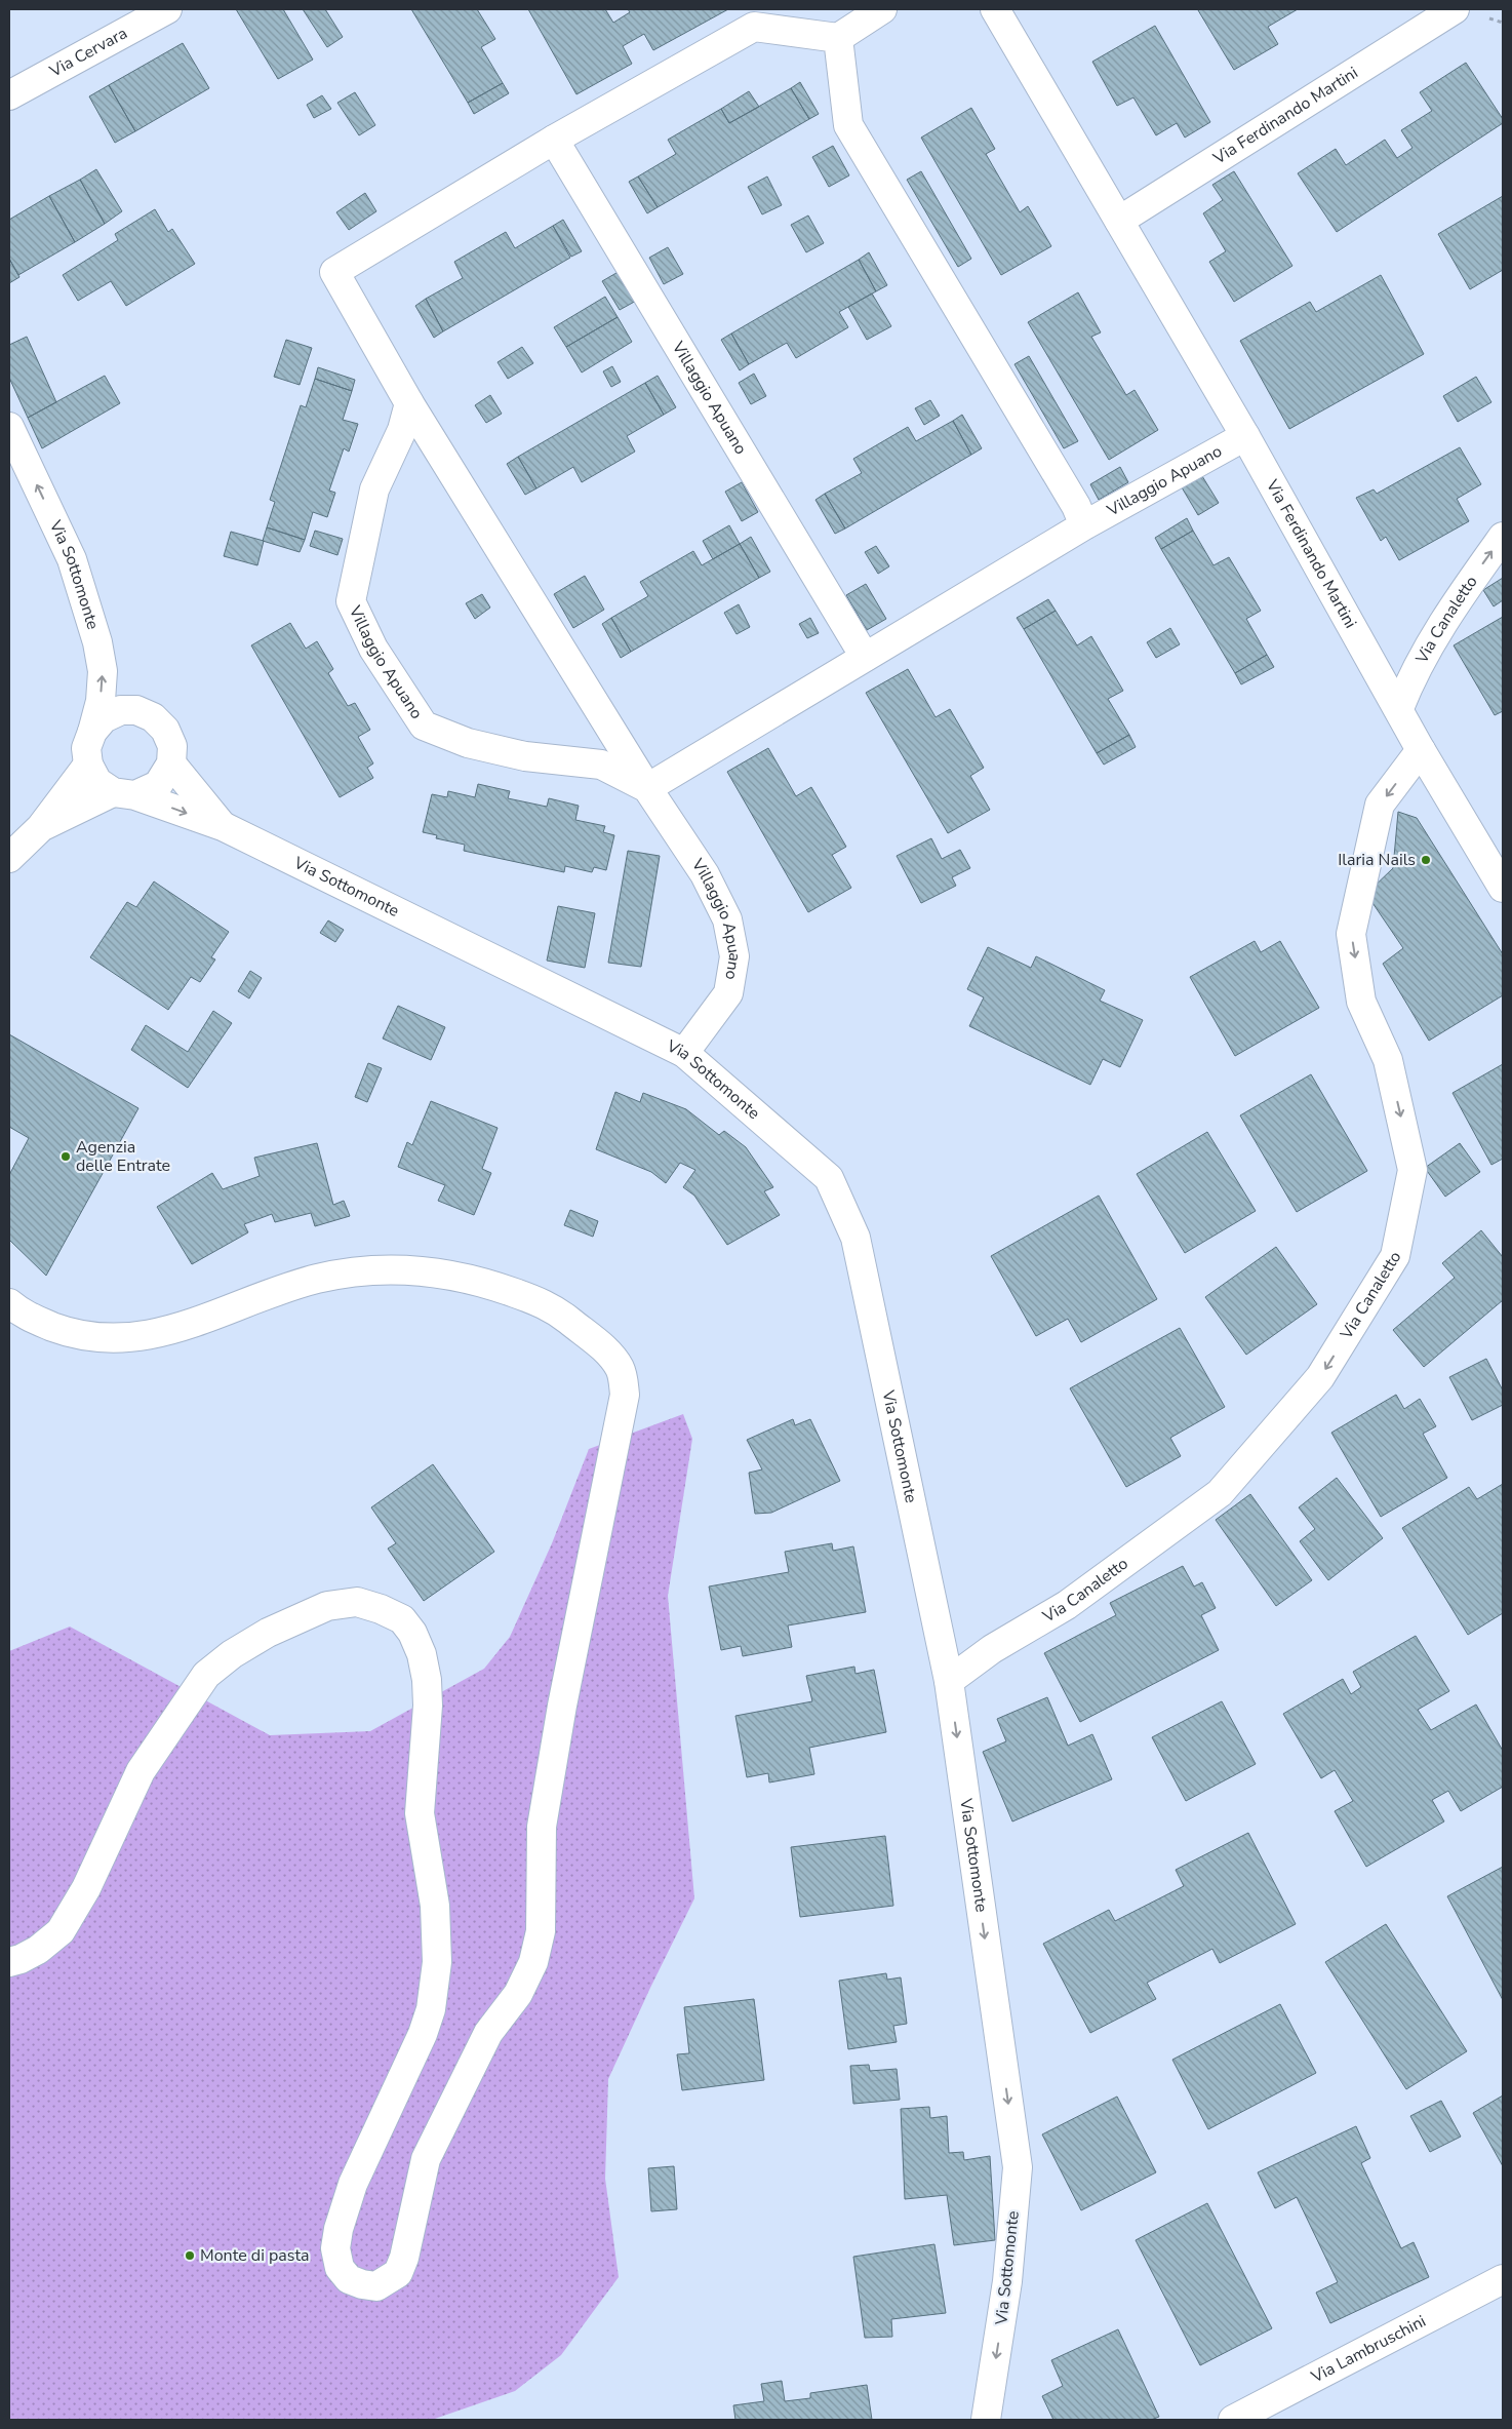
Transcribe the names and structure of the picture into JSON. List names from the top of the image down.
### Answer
{
  "streets": {
    "street": [
      "Via Cervara",
      "Via Ferdinando Martini",
      "Villaggio Apuano",
      "Via Sottomonte",
      "Via Canaletto",
      "Via Lambruschini"
    ]
  },
  "crossings": [
    ["Via Ferdinando Martini", "Villaggio Apuano"],
    ["Via Ferdinando Martini", "Via Canaletto"],
    ["Villaggio Apuano", "Via Sottomonte"],
    ["Via Sottomonte", "Via Canaletto"]
  ],
  "places": ["Ilaria Nails", "Agenzia delle Entrate", "Monte di pasta"]
}
